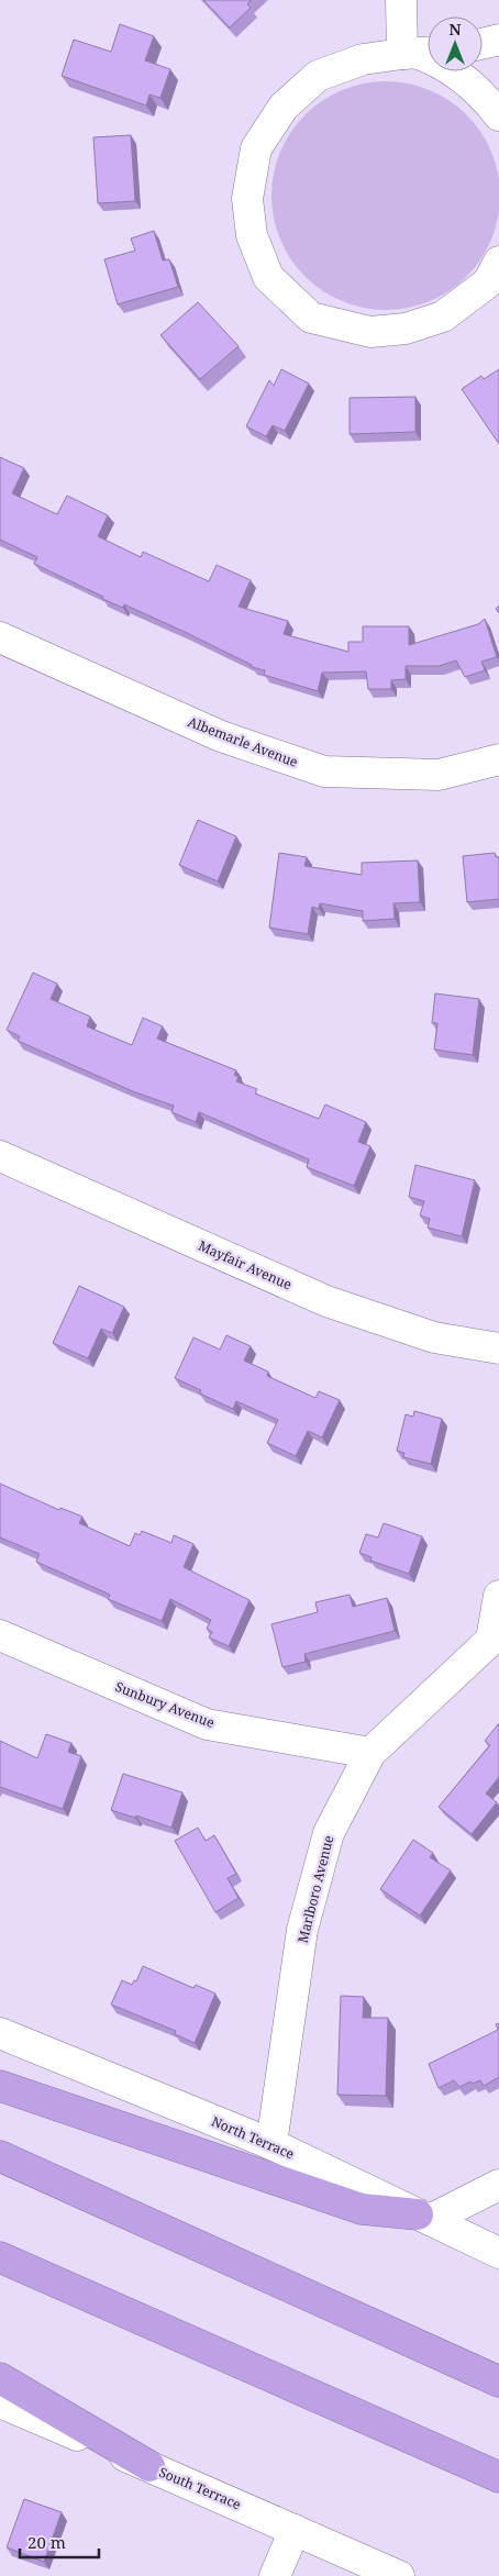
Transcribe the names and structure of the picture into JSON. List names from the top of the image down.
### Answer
{
  "streets": {
    "street": [
      "Albemarle Avenue",
      "Mayfair Avenue",
      "Sunbury Avenue",
      "Marlboro Avenue",
      "North Terrace",
      "South Terrace"
    ]
  },
  "crossings": [
    ["Sunbury Avenue", "Marlboro Avenue"],
    ["Marlboro Avenue", "North Terrace"]
  ],
  "scale_bar": "20 m",
  "north": "top"
}
